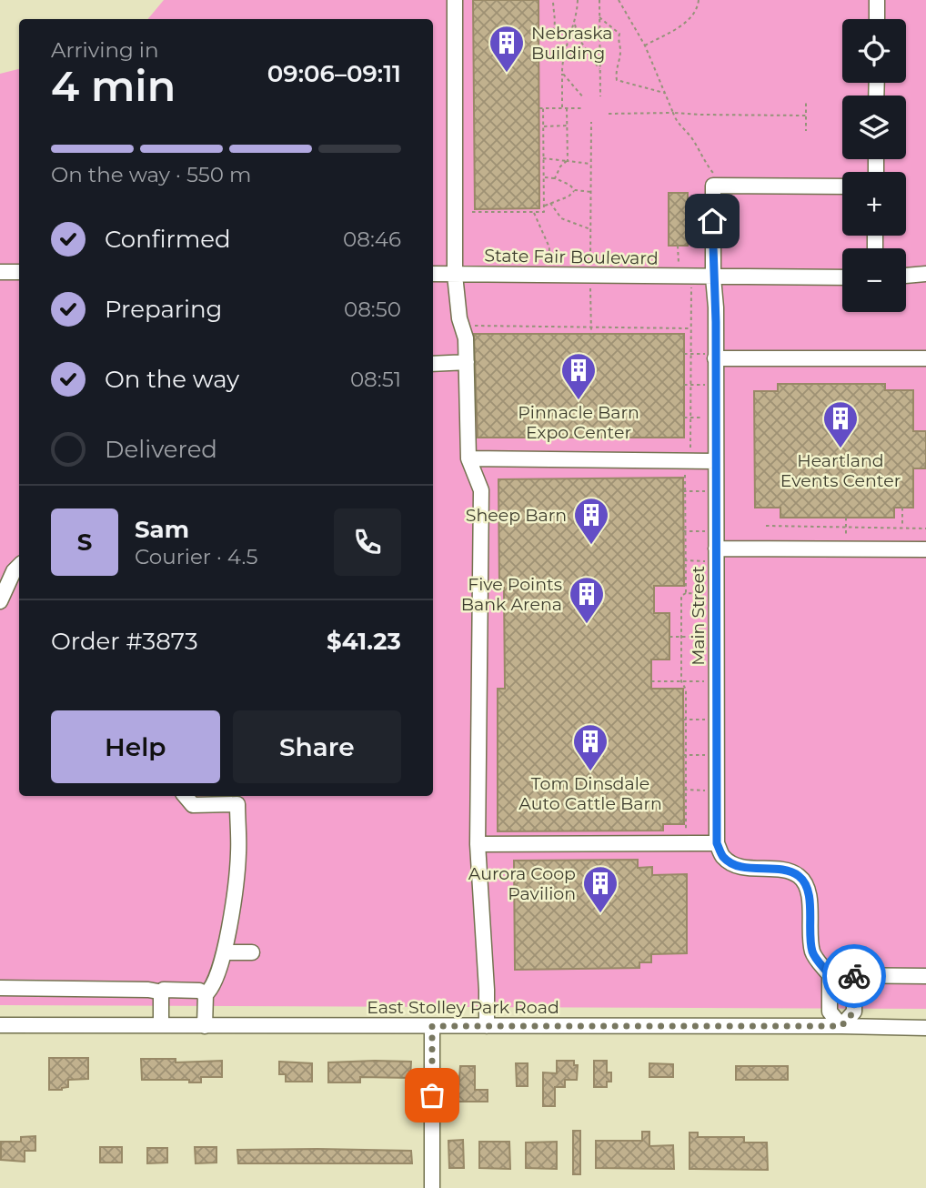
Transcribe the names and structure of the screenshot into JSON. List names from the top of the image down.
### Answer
{
  "streets": {
    "street": ["State Fair Boulevard", "Main Street", "East Stolley Park Road"]
  },
  "crossings": [
    ["State Fair Boulevard", "Main Street"]
  ],
  "places": {
    "building": [
      "Nebraska Building",
      "Pinnacle Barn Expo Center",
      "Heartland Events Center",
      "Sheep Barn",
      "Five Points Bank Arena",
      "Tom Dinsdale Auto Cattle Barn",
      "Aurora Coop Pavilion"
    ]
  },
  "page": {
    "map_buttons": ["+", "−"],
    "heading": ["4 min", "Arriving in", "09:06–09:11"],
    "panel": [
      "Sam",
      "Courier · 4.5",
      "Order #3873",
      "$41.23"
    ],
    "bar": "On the way · 550 m",
    "list": [
      ["Confirmed", "08:46"],
      ["Preparing", "08:50"],
      ["On the way", "08:51"],
      "Delivered"
    ],
    "round": "S",
    "buttons": ["Help", "Share"]
  }
}
